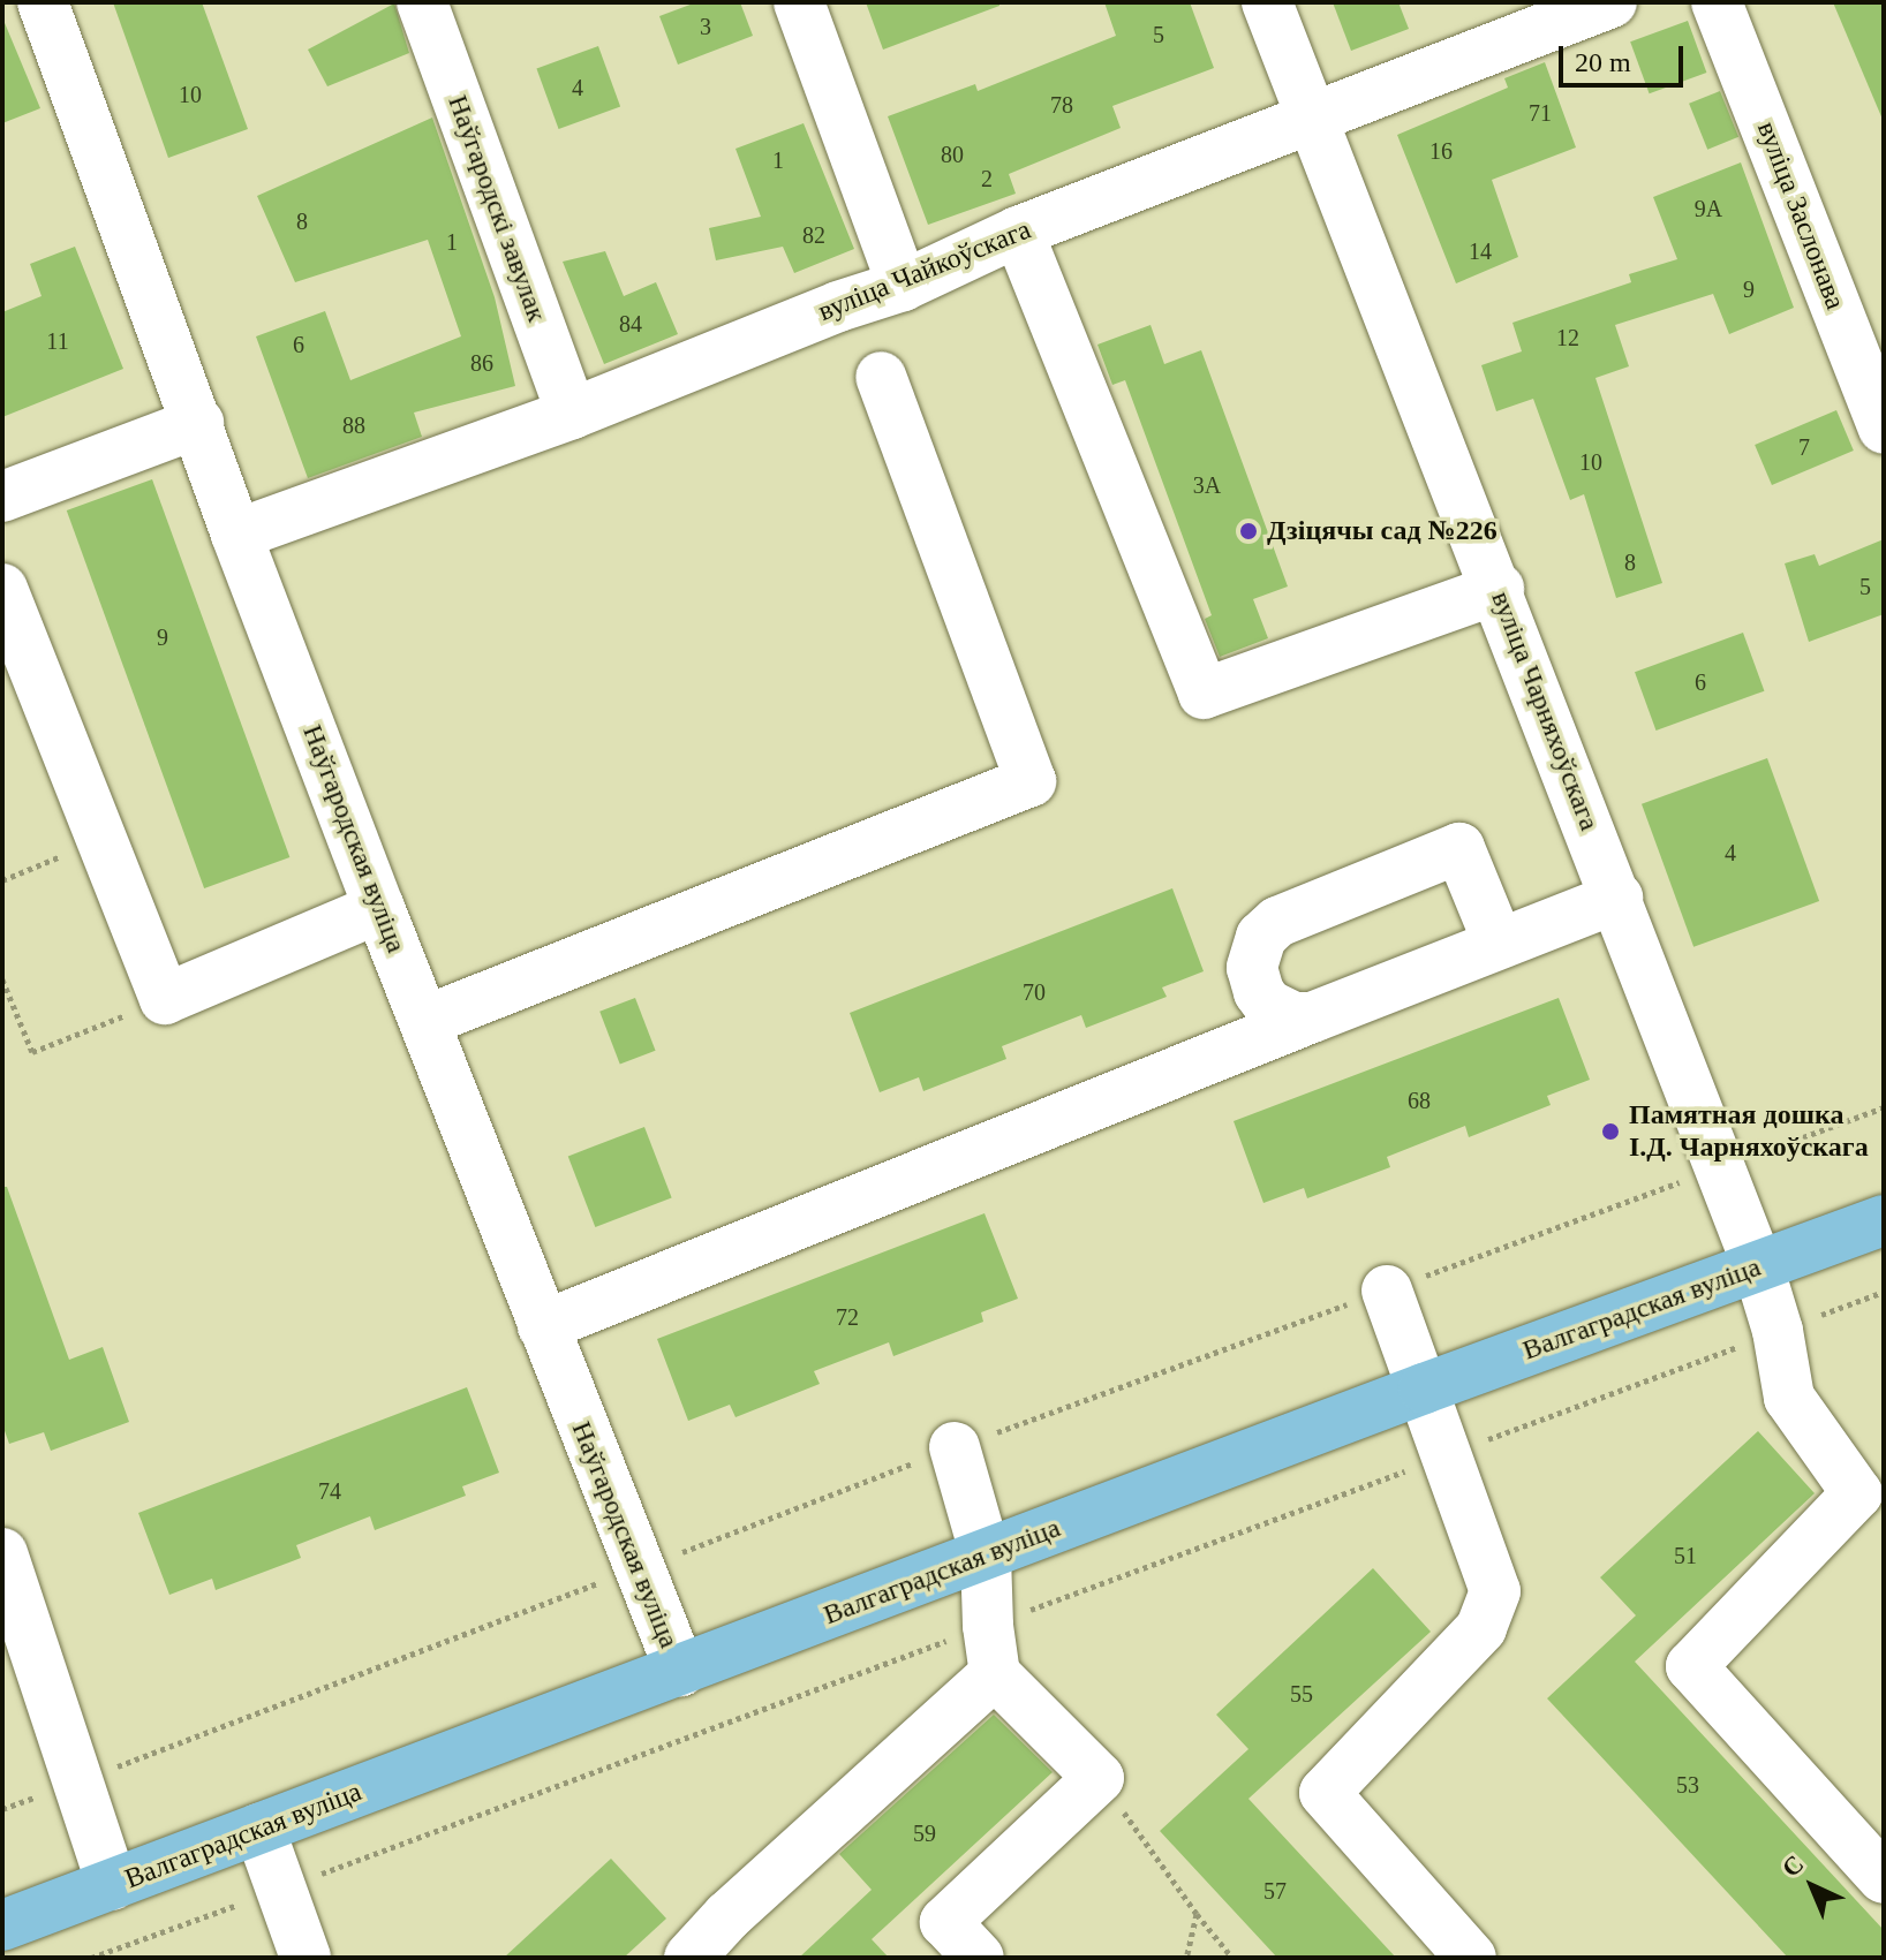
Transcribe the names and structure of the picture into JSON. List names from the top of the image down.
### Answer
{
  "streets": {
    "main road": ["Валгаградская вуліца"],
    "street": [
      "Наўгародскі завулак",
      "вуліца Заслонава",
      "вуліца Чайкоўскага",
      "вуліца Чарняхоўскага",
      "Наўгародская вуліца"
    ]
  },
  "crossings": [
    ["Наўгародскі завулак", "вуліца Чайкоўскага"],
    ["вуліца Чайкоўскага", "вуліца Чарняхоўскага"],
    ["вуліца Чайкоўскага", "Наўгародская вуліца"],
    ["вуліца Чарняхоўскага", "Валгаградская вуліца"],
    ["Наўгародская вуліца", "Валгаградская вуліца"]
  ],
  "places": ["Дзіцячы сад №226", "Памятная дошка І.Д. Чарняхоўскага"],
  "house_numbers": [
    "3",
    "5",
    "4",
    "10",
    "78",
    "71",
    "16",
    "80",
    "1",
    "2",
    "9А",
    "8",
    "82",
    "1",
    "14",
    "9",
    "84",
    "12",
    "11",
    "6",
    "86",
    "88",
    "7",
    "10",
    "3А",
    "8",
    "5",
    "9",
    "6",
    "4",
    "70",
    "68",
    "72",
    "74",
    "51",
    "55",
    "53",
    "59",
    "57"
  ],
  "scale_bar": "20 m",
  "north": "top left"
}
